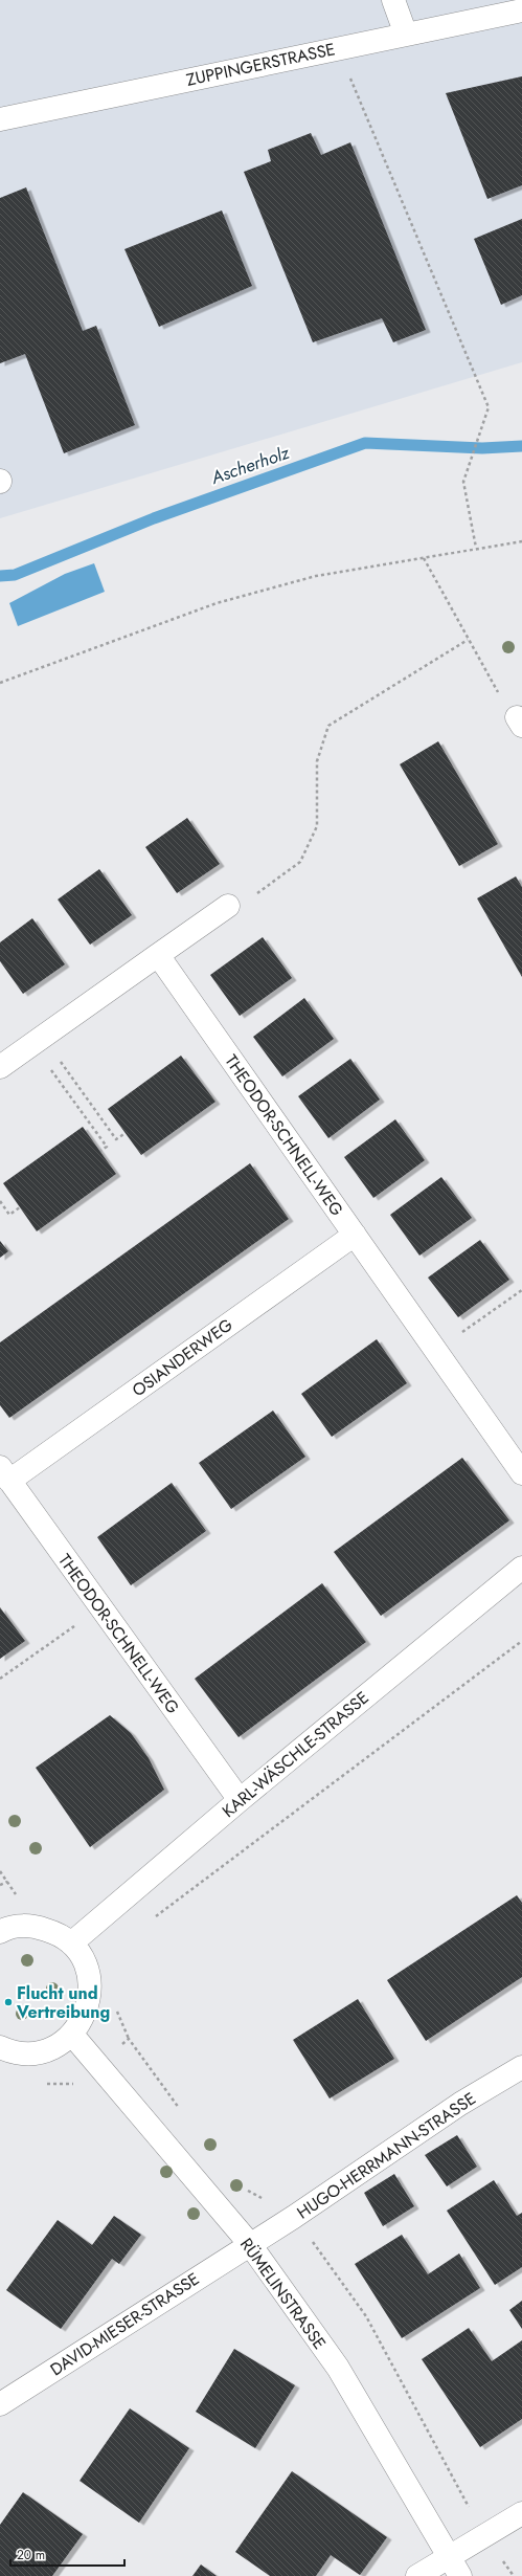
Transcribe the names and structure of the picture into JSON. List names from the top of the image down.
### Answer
{
  "streets": {
    "street": [
      "ZUPPINGERSTRASSE",
      "THEODOR-SCHNELL-WEG",
      "OSIANDERWEG",
      "KARL-WÄSCHLE-STRASSE",
      "HUGO-HERRMANN-STRASSE",
      "RÜMELINSTRASSE",
      "DAVID-MIESER-STRASSE"
    ]
  },
  "crossings": [
    ["THEODOR-SCHNELL-WEG", "OSIANDERWEG"],
    ["THEODOR-SCHNELL-WEG", "KARL-WÄSCHLE-STRASSE"],
    ["HUGO-HERRMANN-STRASSE", "RÜMELINSTRASSE"],
    ["HUGO-HERRMANN-STRASSE", "DAVID-MIESER-STRASSE"],
    ["RÜMELINSTRASSE", "DAVID-MIESER-STRASSE"]
  ],
  "water": ["Ascherholz"],
  "places": ["Flucht und Vertreibung"],
  "scale_bar": "20 m"
}
